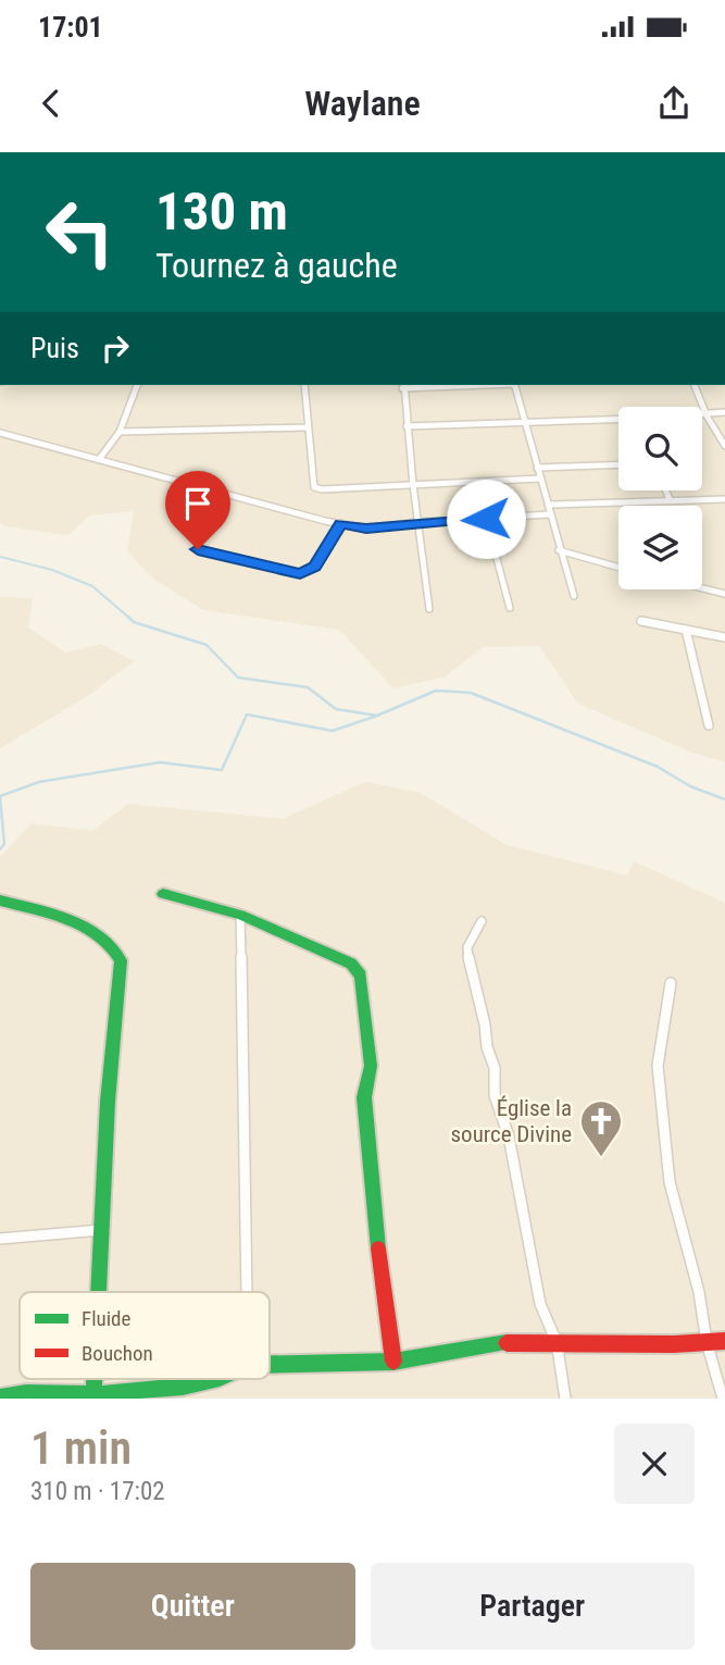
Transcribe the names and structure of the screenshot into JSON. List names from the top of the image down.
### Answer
{
  "places": {
    "church": ["Église la source Divine"]
  },
  "legend": ["Fluide", "Bouchon"],
  "page": {
    "status": "17:01",
    "header": "Waylane",
    "turn": ["130 m", "Tournez à gauche"],
    "then": "Puis",
    "heading": ["1 min", "310 m · 17:02"],
    "buttons": ["Quitter", "Partager"]
  }
}
